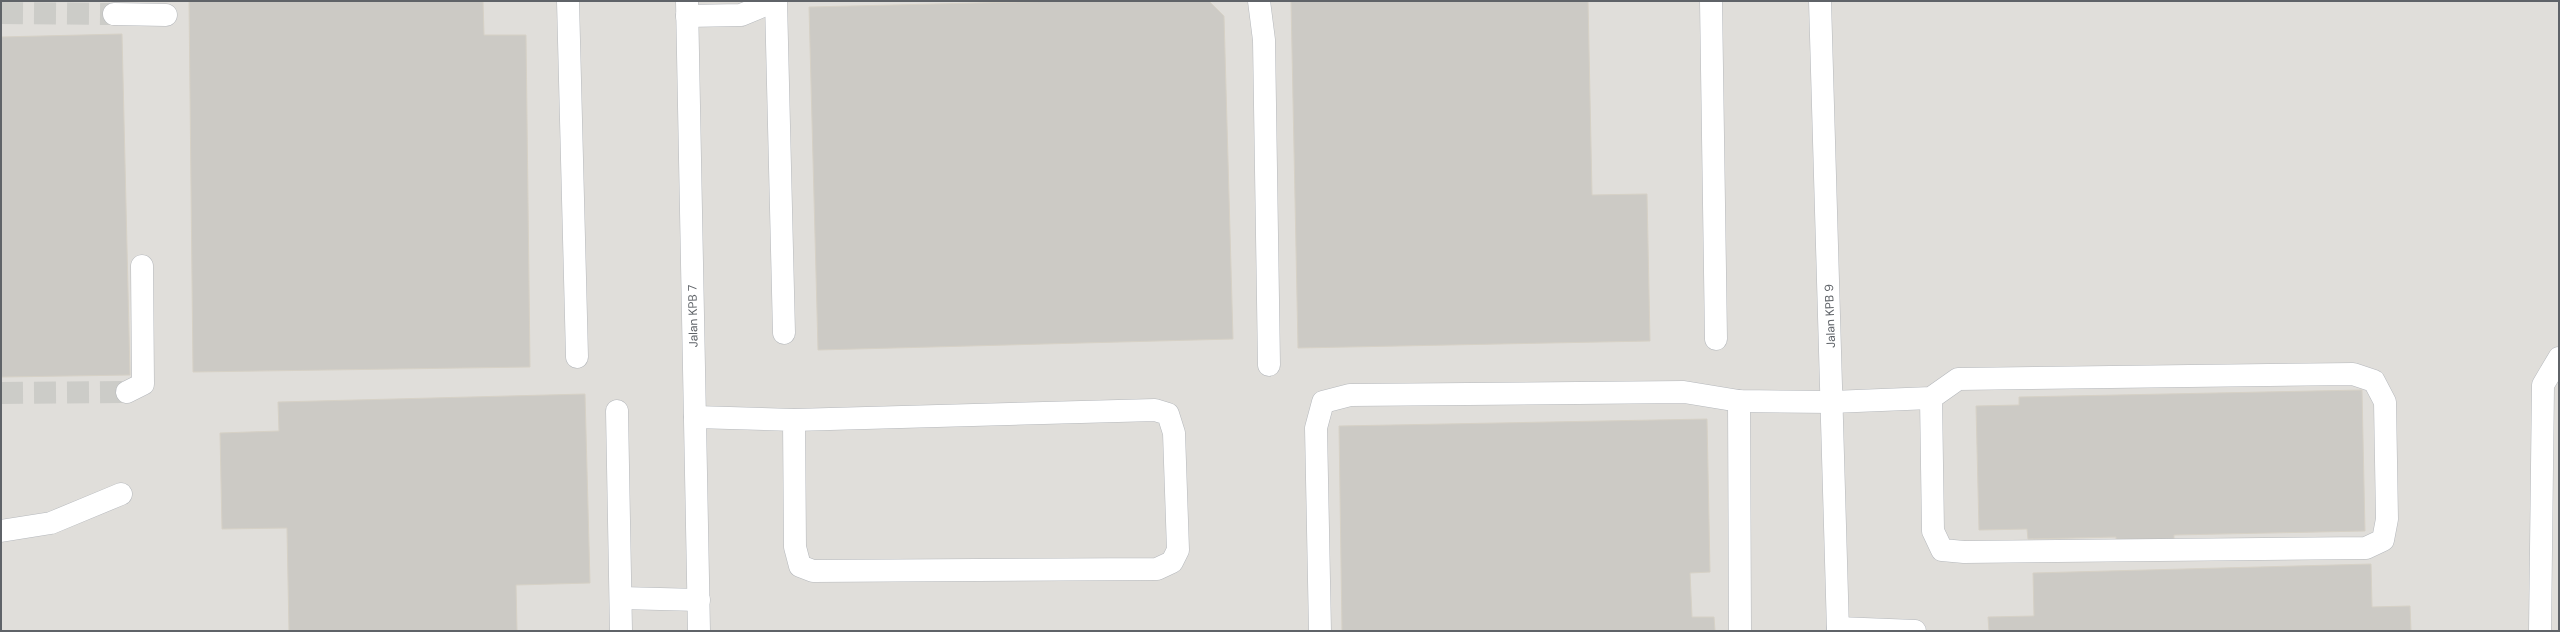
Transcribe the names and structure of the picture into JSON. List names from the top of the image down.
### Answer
{
  "streets": {
    "street": ["Jalan KPB 7", "Jalan KPB 9"]
  }
}
